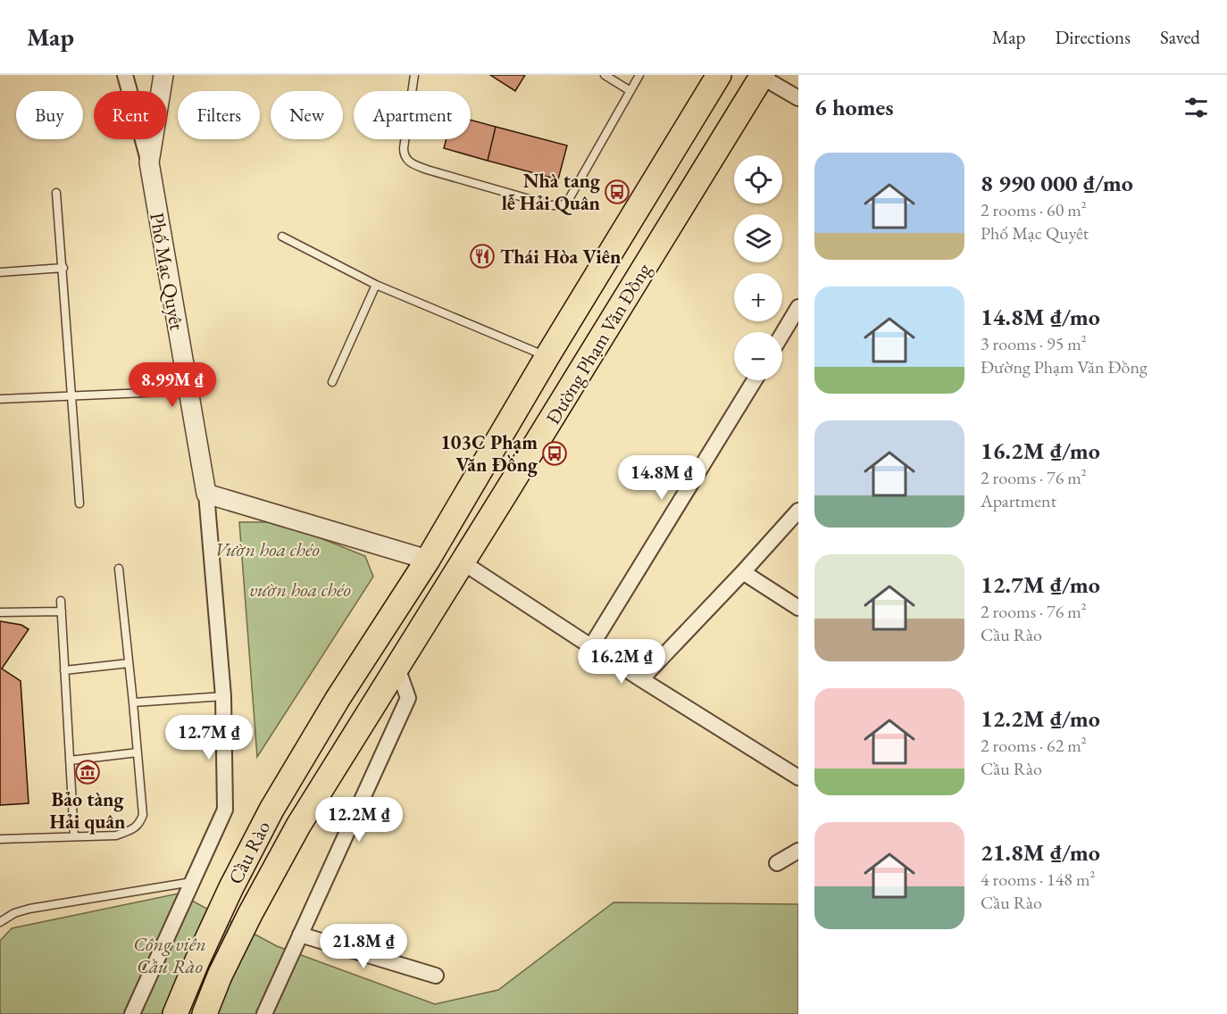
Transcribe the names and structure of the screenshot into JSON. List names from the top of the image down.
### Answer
{
  "streets": {
    "main road": ["Đường Phạm Văn Đồng", "Cầu Rào"],
    "street": ["Phố Mạc Quyêt"]
  },
  "crossings": [
    ["Đường Phạm Văn Đồng", "Cầu Rào"]
  ],
  "parks": ["Vườn hoa chéo", "vườn hoa chéo", "Công viên Cầu Rào"],
  "places": {
    "bus stop": ["Nhà tang lễ Hải Quân", "103C Phạm Văn Đồng"],
    "restaurant": ["Thái Hòa Viên"],
    "museum": ["Bảo tàng Hải quân"]
  },
  "page": {
    "header": "Map",
    "nav": ["Map", "Directions", "Saved"],
    "heading": "6 homes",
    "chip": [
      "Buy",
      "Rent",
      "Filters",
      "New",
      "Apartment"
    ],
    "list": [
      {
        "name": "8 990 000 ₫/mo",
        "note": "2 rooms · 60 m² · Phố Mạc Quyêt"
      },
      {
        "name": "14.8M ₫/mo",
        "note": "3 rooms · 95 m² · Đường Phạm Văn Đồng"
      },
      {
        "name": "16.2M ₫/mo",
        "note": "2 rooms · 76 m² · Apartment"
      },
      {
        "name": "12.7M ₫/mo",
        "note": "2 rooms · 76 m² · Cầu Rào"
      },
      {
        "name": "12.2M ₫/mo",
        "note": "2 rooms · 62 m² · Cầu Rào"
      },
      {
        "name": "21.8M ₫/mo",
        "note": "4 rooms · 148 m² · Cầu Rào"
      }
    ],
    "map_buttons": ["+", "−"],
    "price": [
      "8.99M ₫",
      "14.8M ₫",
      "16.2M ₫",
      "12.7M ₫",
      "12.2M ₫",
      "21.8M ₫"
    ]
  }
}
